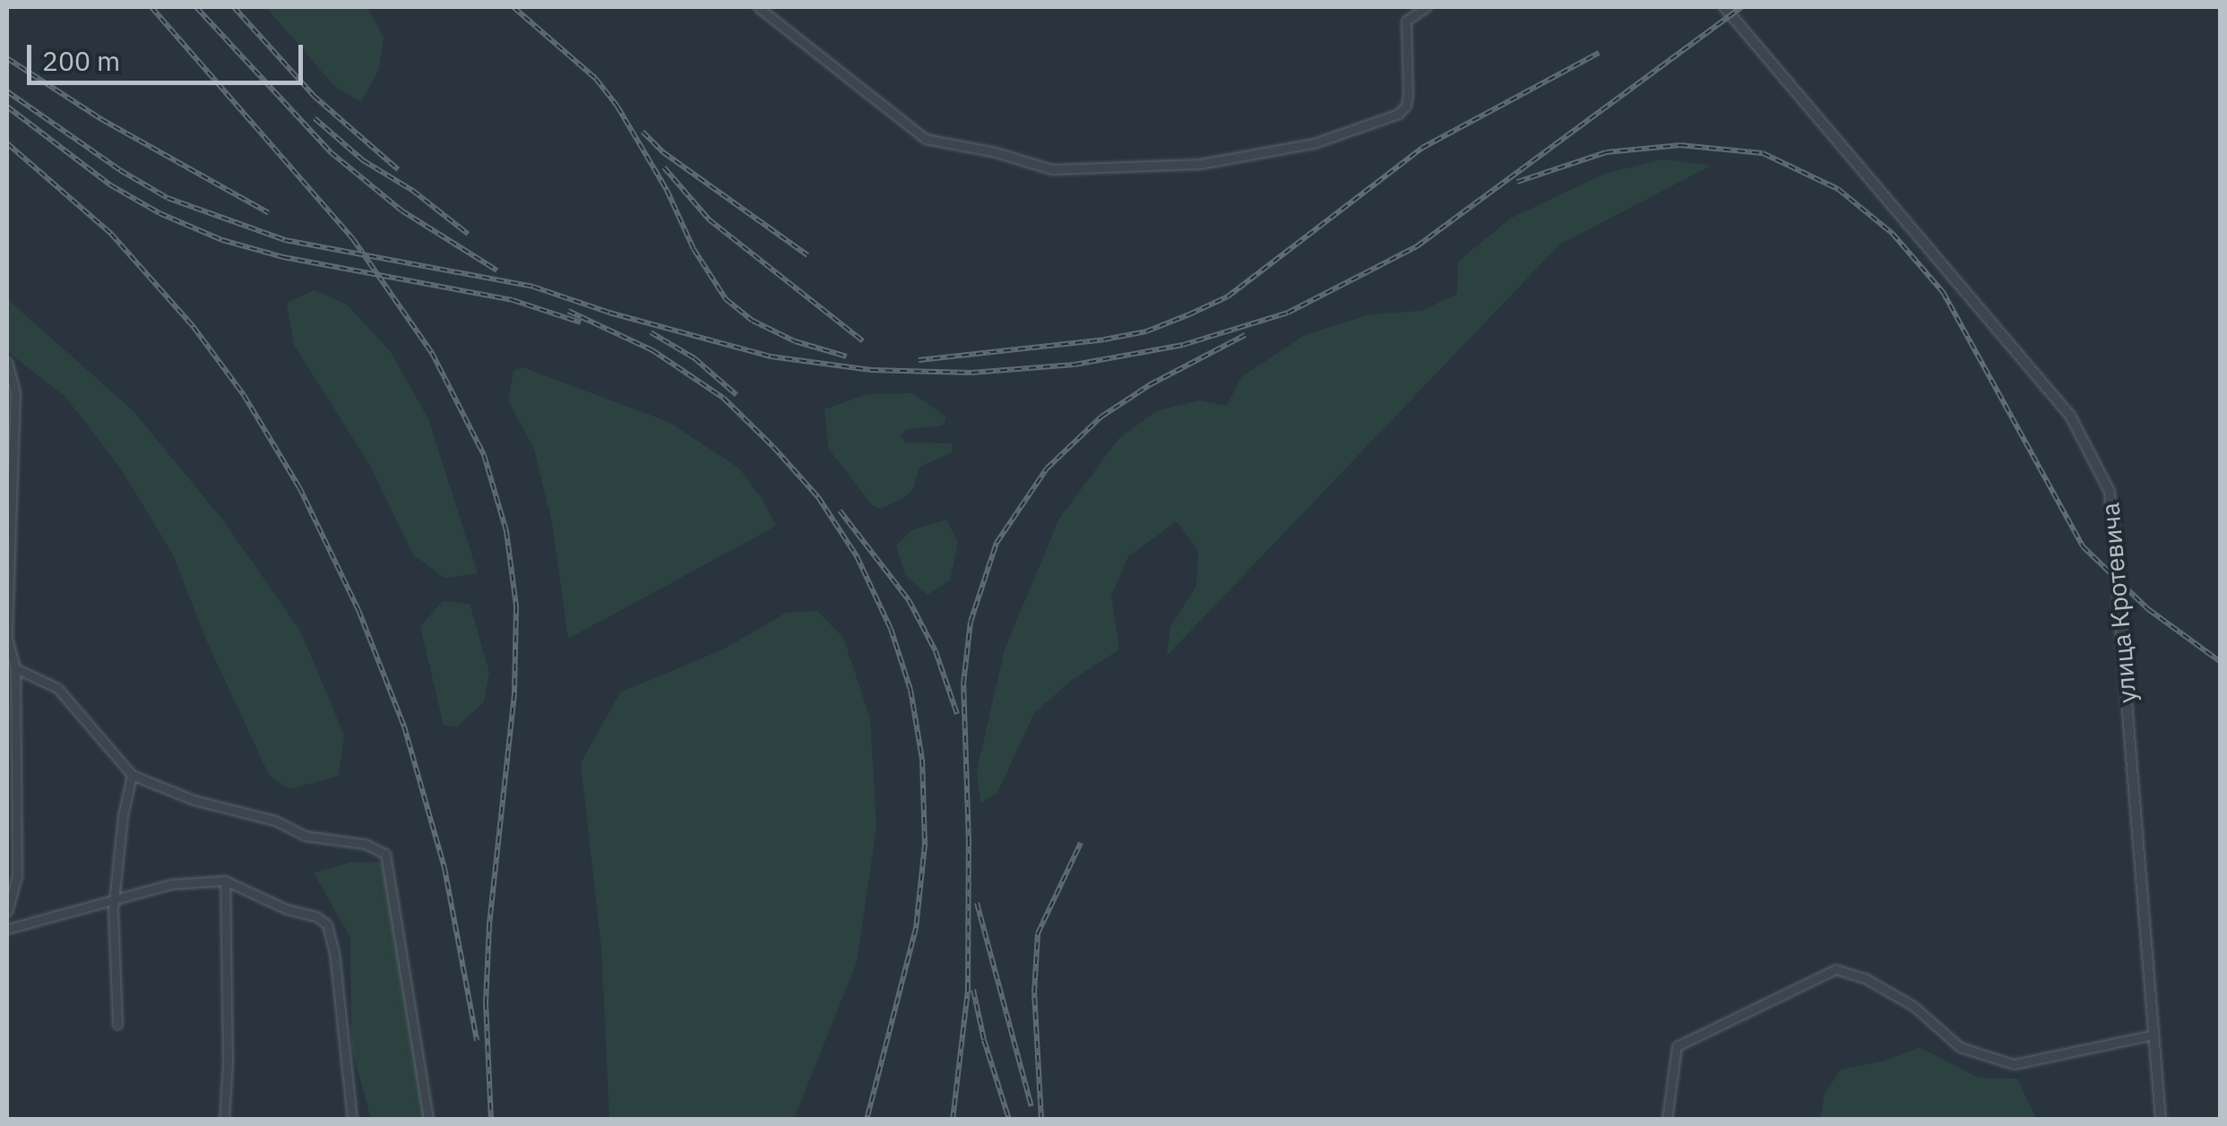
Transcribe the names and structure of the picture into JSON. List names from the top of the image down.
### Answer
{
  "streets": {
    "street": ["улица Кротевича"]
  },
  "scale_bar": "200 m"
}
